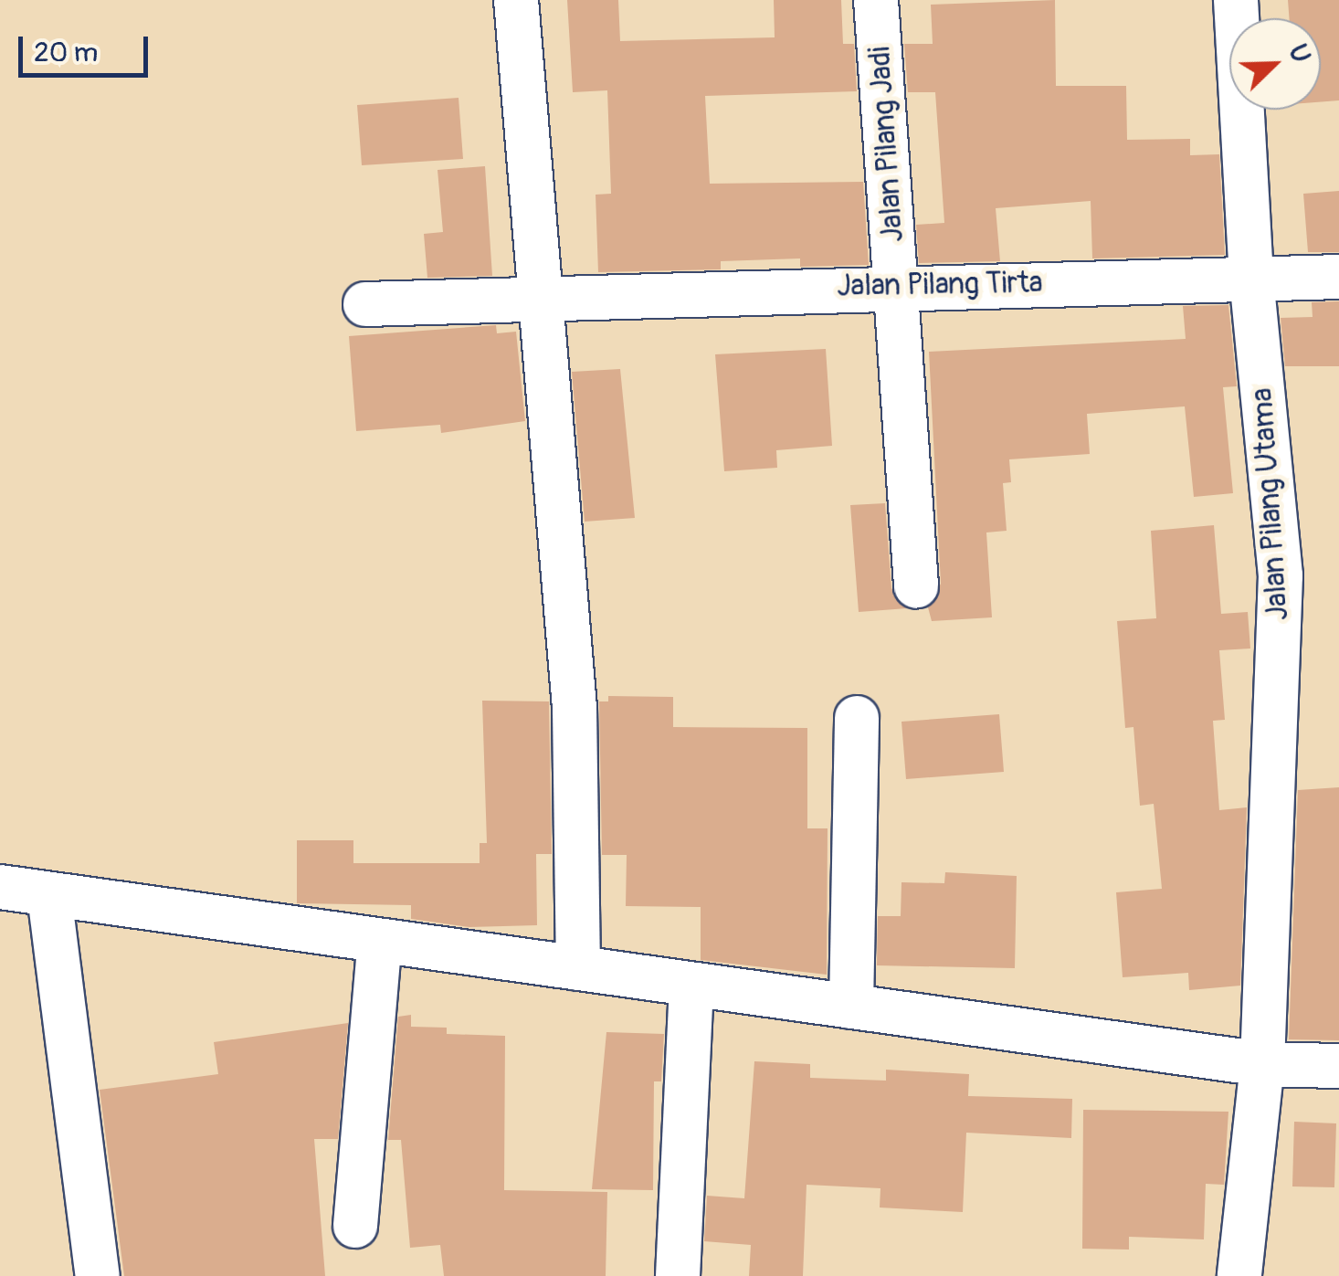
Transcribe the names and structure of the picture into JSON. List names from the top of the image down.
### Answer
{
  "streets": {
    "street": ["Jalan Pilang Jadi", "Jalan Pilang Tirta", "Jalan Pilang Utama"]
  },
  "crossings": [
    ["Jalan Pilang Jadi", "Jalan Pilang Tirta"],
    ["Jalan Pilang Tirta", "Jalan Pilang Utama"]
  ],
  "scale_bar": "20 m",
  "north": "top right"
}
